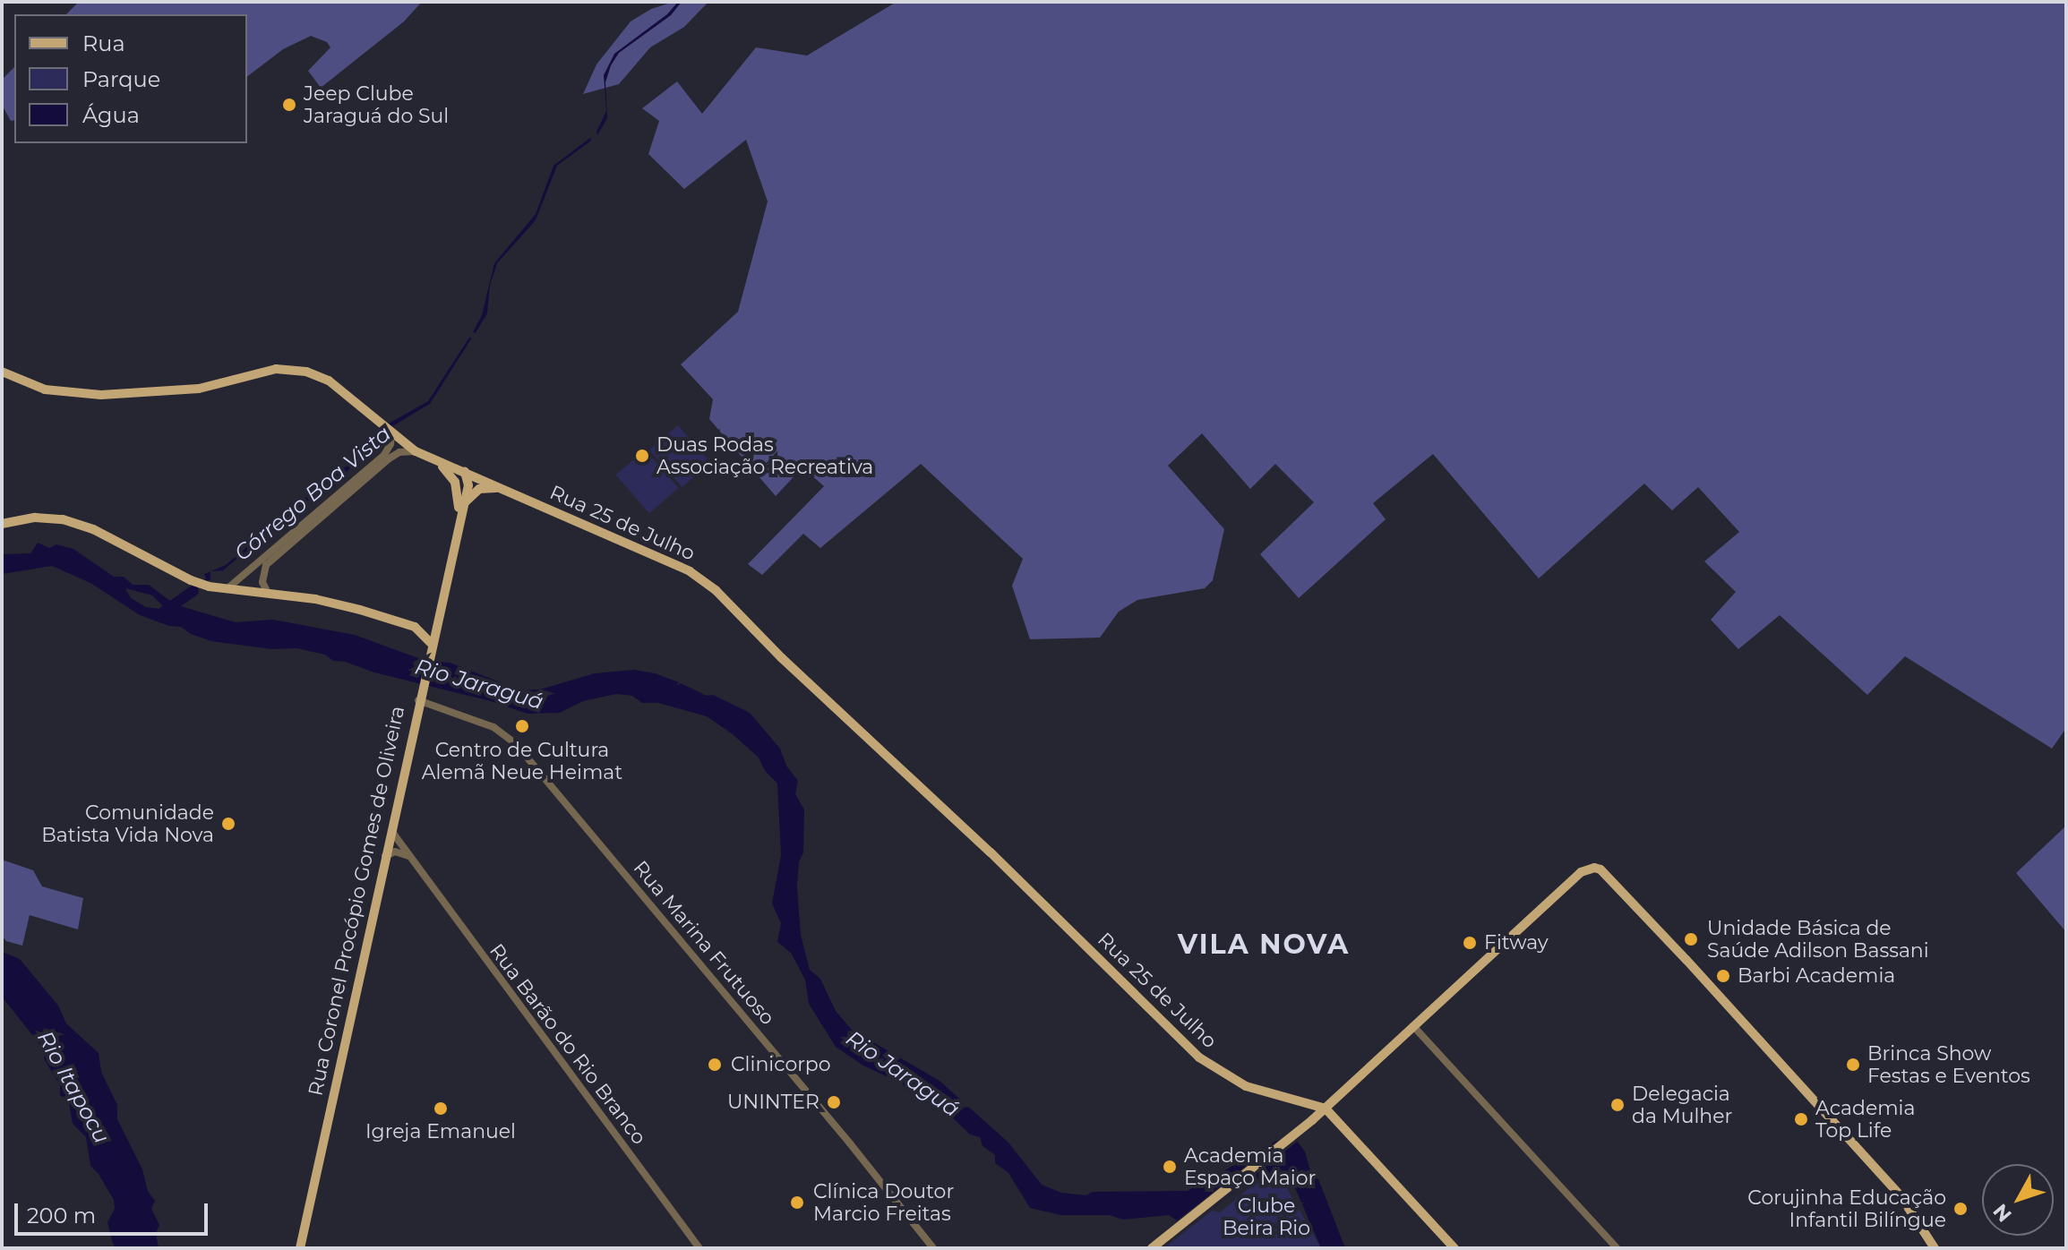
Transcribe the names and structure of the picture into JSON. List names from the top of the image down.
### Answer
{
  "streets": {
    "main road": ["Rua 25 de Julho", "Rua Coronel Procópio Gomes de Oliveira"],
    "street": ["Rua Marina Frutuoso", "Rua Barão do Rio Branco"]
  },
  "crossings": [
    ["Rua 25 de Julho", "Rua Coronel Procópio Gomes de Oliveira"],
    ["Rua Coronel Procópio Gomes de Oliveira", "Rua Marina Frutuoso"],
    ["Rua Coronel Procópio Gomes de Oliveira", "Rua Barão do Rio Branco"]
  ],
  "districts": ["VILA NOVA"],
  "water": ["Córrego Boa Vista", "Rio Jaraguá", "Rio Itapocu"],
  "parks": ["Clube Beira Rio"],
  "places": [
    "Jeep Clube Jaraguá do Sul",
    "Duas Rodas Associação Recreativa",
    "Centro de Cultura Alemã Neue Heimat",
    "Comunidade Batista Vida Nova",
    "Unidade Básica de Saúde Adilson Bassani",
    "Fitway",
    "Barbi Academia",
    "Clinicorpo",
    "Brinca Show Festas e Eventos",
    "UNINTER",
    "Delegacia da Mulher",
    "Igreja Emanuel",
    "Academia Top Life",
    "Academia Espaço Maior",
    "Clínica Doutor Marcio Freitas",
    "Corujinha Educação Infantil Bilíngue"
  ],
  "legend": ["Rua", "Parque", "Água"],
  "scale_bar": "200 m",
  "north": "bottom left"
}
